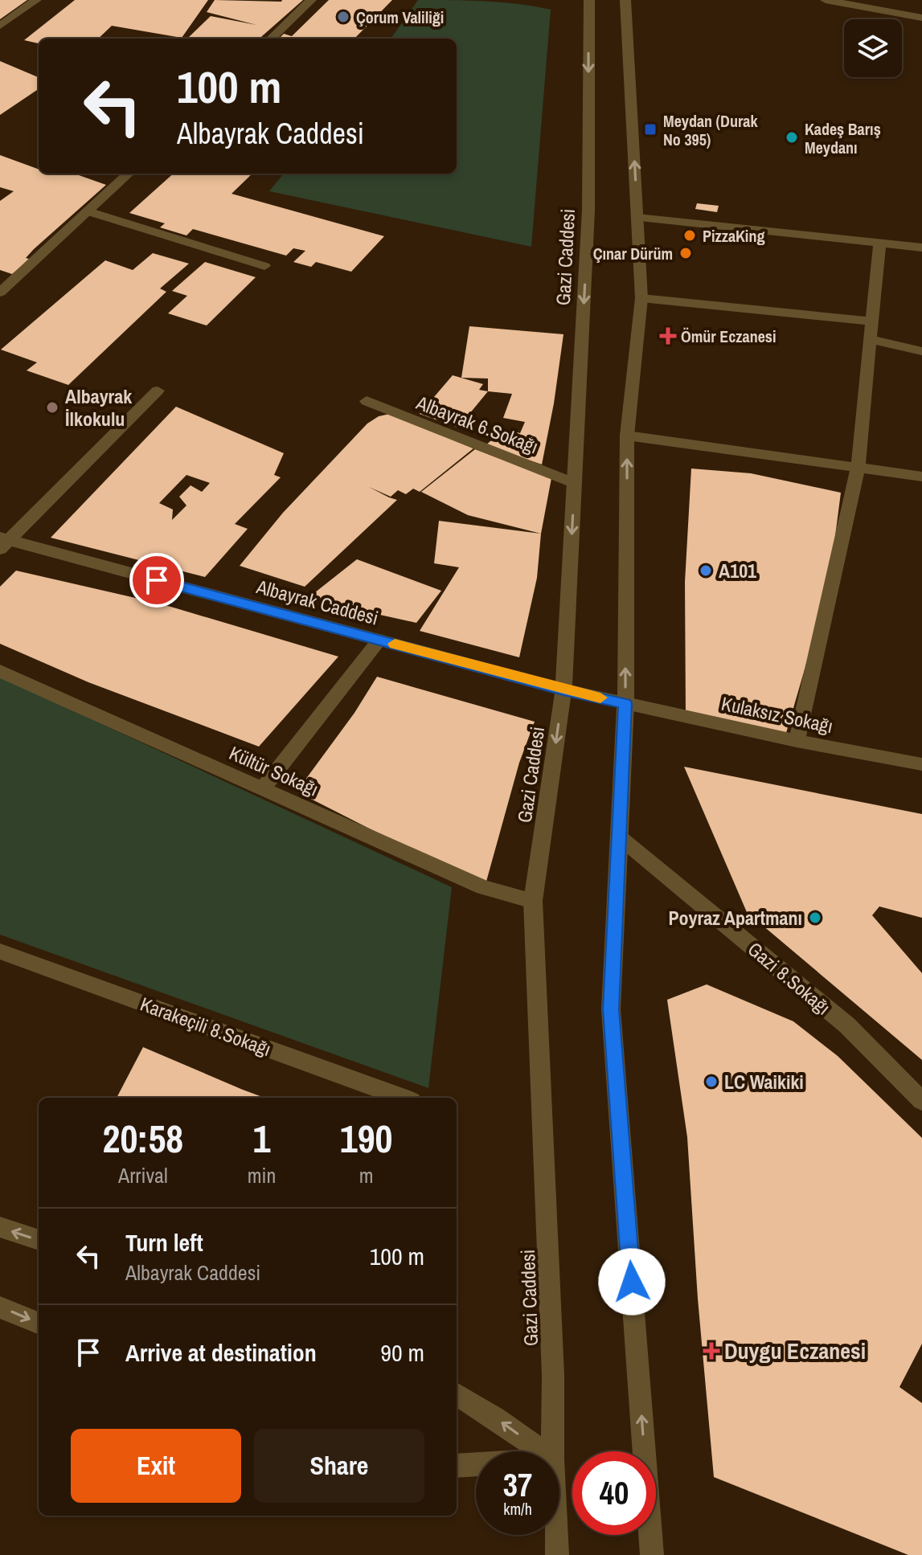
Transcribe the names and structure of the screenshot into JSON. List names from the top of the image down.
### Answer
{
  "streets": {
    "street": [
      "Gazi Caddesi",
      "Albayrak 6.Sokağı",
      "Albayrak Caddesi",
      "Kulaksız Sokağı",
      "Kültür Sokağı",
      "Gazi 8.Sokağı",
      "Karakeçili 8.Sokağı"
    ]
  },
  "crossings": [
    ["Gazi Caddesi", "Albayrak 6.Sokağı"],
    ["Gazi Caddesi", "Albayrak Caddesi"],
    ["Gazi Caddesi", "Kültür Sokağı"],
    ["Albayrak Caddesi", "Kulaksız Sokağı"]
  ],
  "places": {
    "other": [
      "Çorum Valiliği",
      "Kadeş Barış Meydanı",
      "PizzaKing",
      "Çınar Dürüm",
      "Albayrak İlkokulu",
      "A101",
      "Poyraz Apartmanı",
      "LC Waikiki"
    ],
    "transit": ["Meydan (Durak No 395)"],
    "health": ["Ömür Eczanesi", "Duygu Eczanesi"]
  },
  "page": {
    "turn": ["100 m", "Albayrak Caddesi"],
    "eta": [
      "20:58",
      "Arrival",
      "1",
      "min",
      "190",
      "m"
    ],
    "list": [
      {
        "name": "Turn left",
        "note": "Albayrak Caddesi",
        "value": "100 m"
      },
      {
        "name": "Arrive at destination",
        "value": "90 m"
      }
    ],
    "buttons": ["Exit", "Share"],
    "speed": "37 km/h",
    "limit": "40"
  }
}
